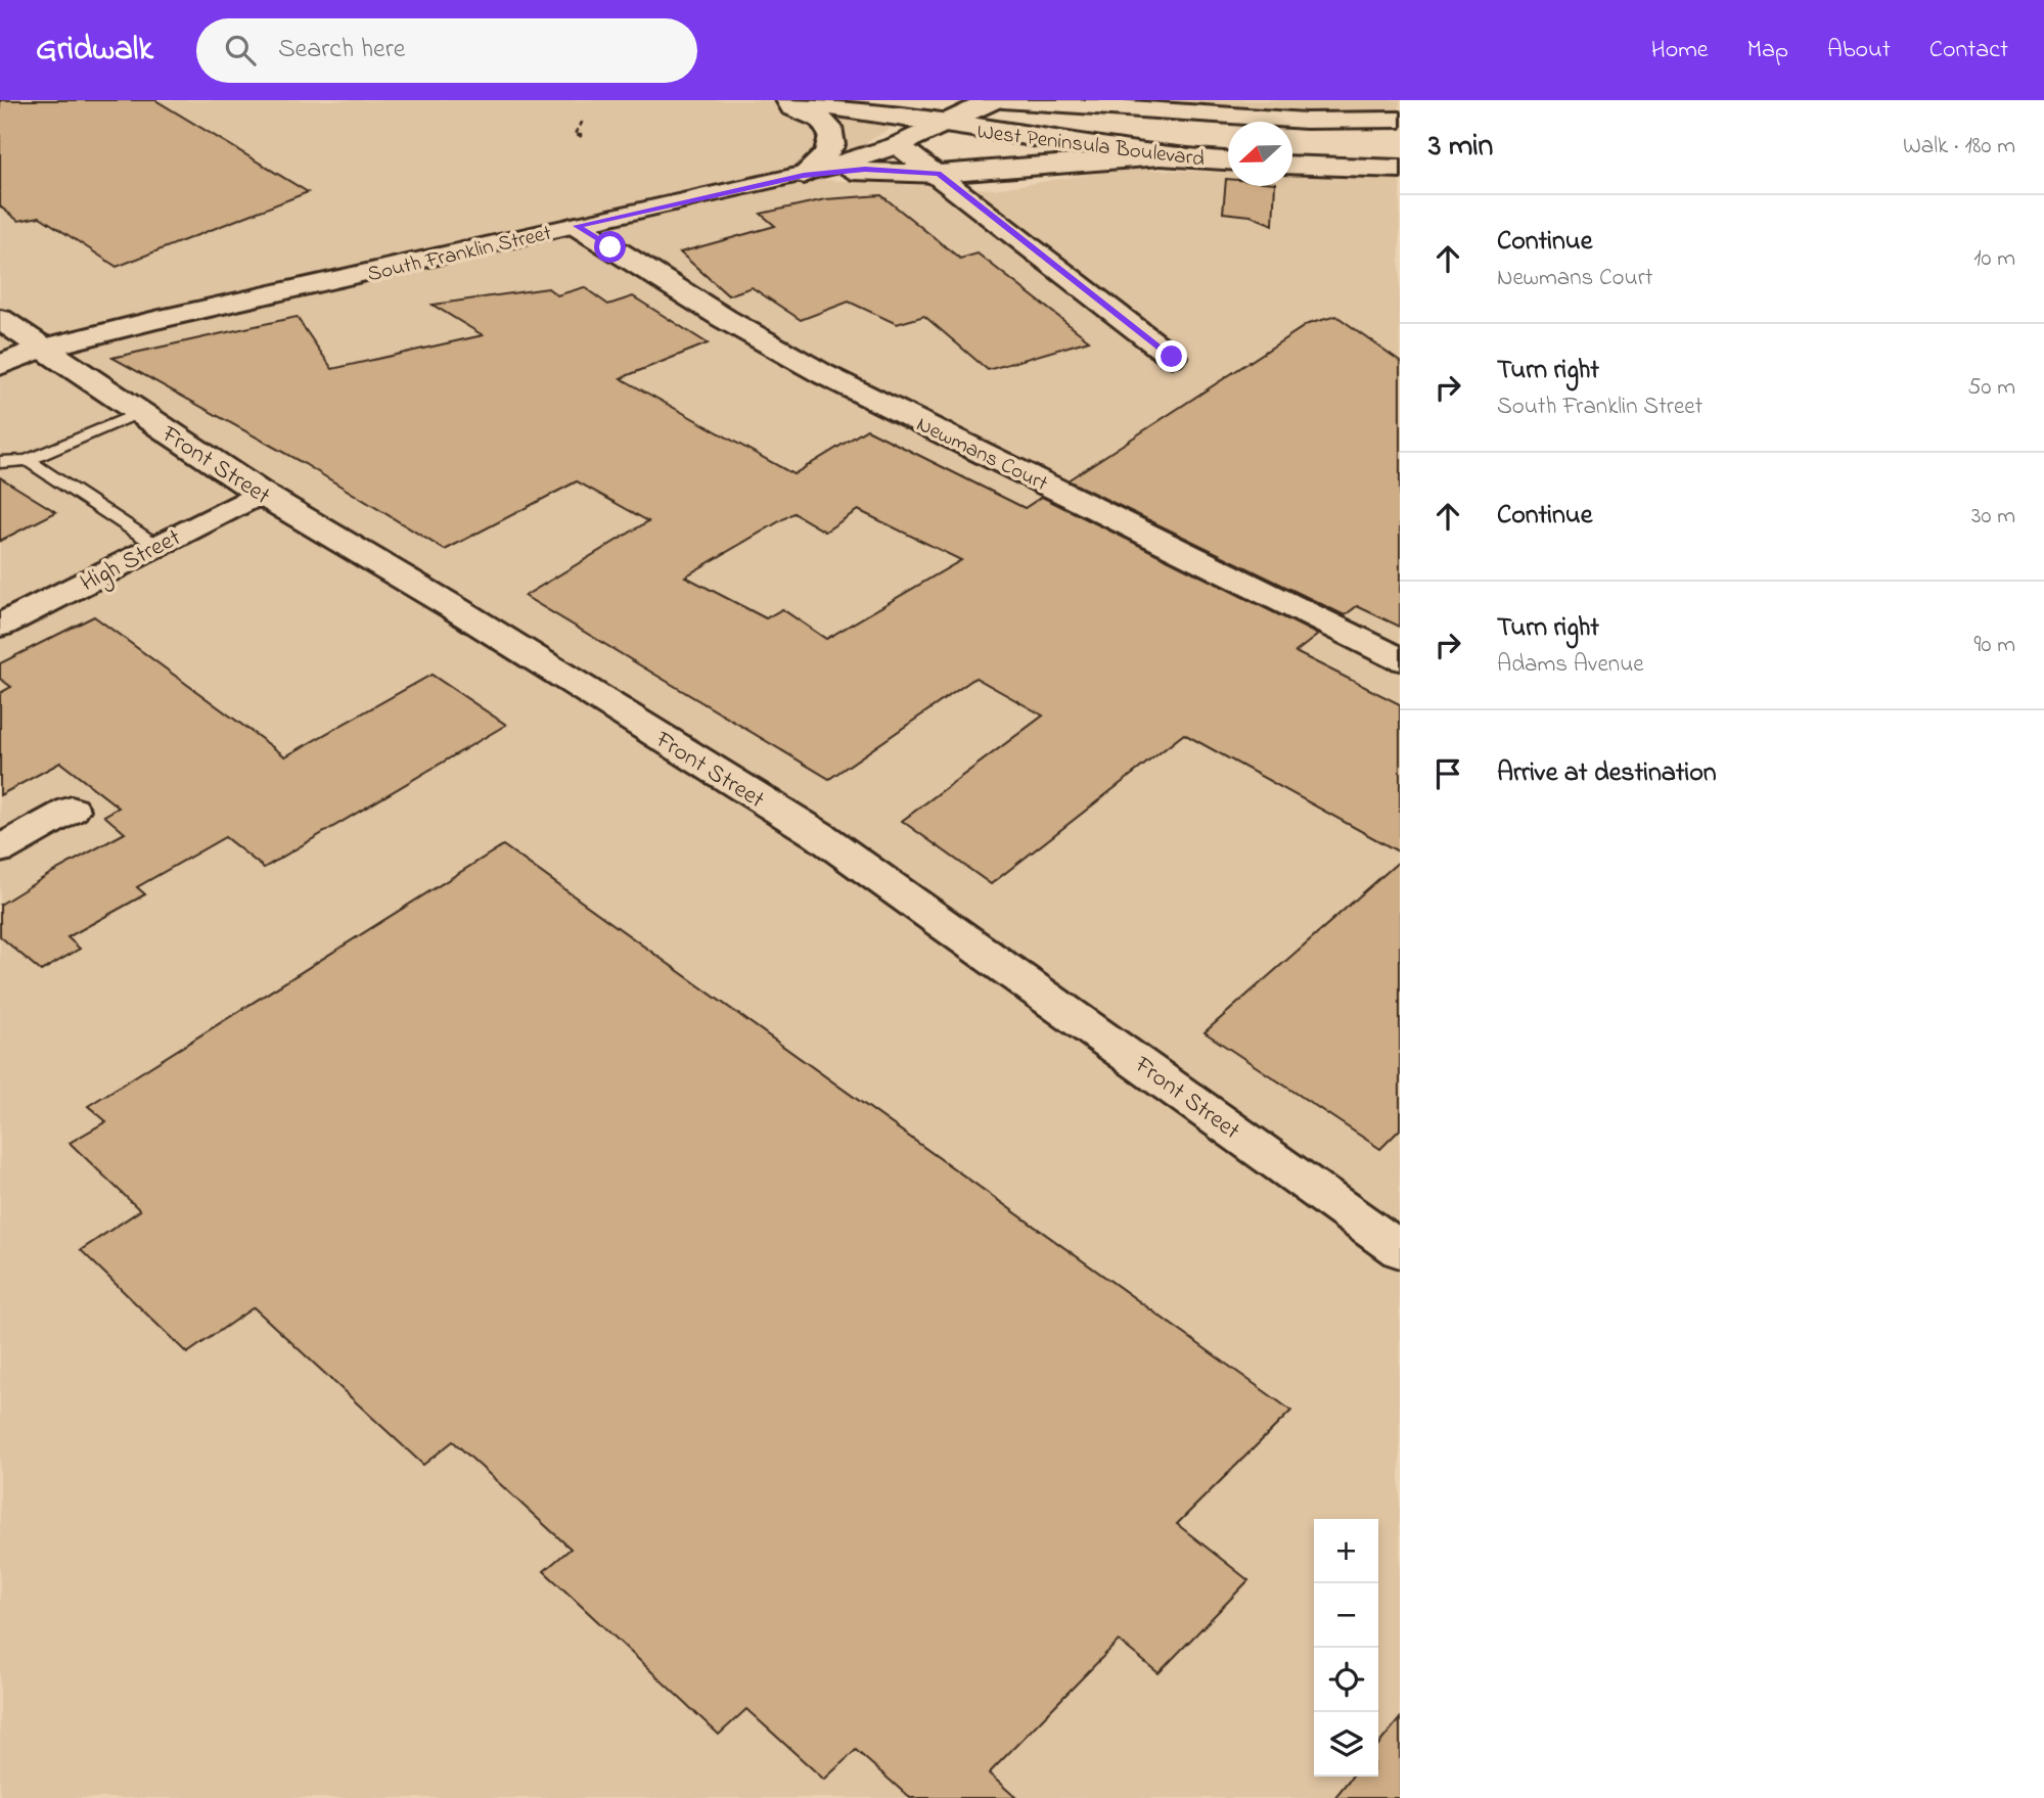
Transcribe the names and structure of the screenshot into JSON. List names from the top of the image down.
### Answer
{
  "streets": {
    "main road": [
      "West Peninsula Boulevard",
      "South Franklin Street",
      "Newmans Court",
      "Front Street",
      "High Street"
    ]
  },
  "crossings": [
    ["West Peninsula Boulevard", "South Franklin Street"],
    ["South Franklin Street", "Newmans Court"],
    ["South Franklin Street", "Front Street"],
    ["Front Street", "High Street"]
  ],
  "north": "left",
  "page": {
    "header": "Gridwalk",
    "search": "Search here",
    "nav": [
      "Home",
      "Map",
      "About",
      "Contact"
    ],
    "heading": ["3 min", "Walk · 180 m"],
    "list": [
      ["Continue", "Newmans Court", "10 m"],
      ["Turn right", "South Franklin Street", "50 m"],
      ["Continue", "30 m"],
      ["Turn right", "Adams Avenue", "90 m"],
      "Arrive at destination"
    ],
    "map_buttons": ["+", "−"]
  }
}
